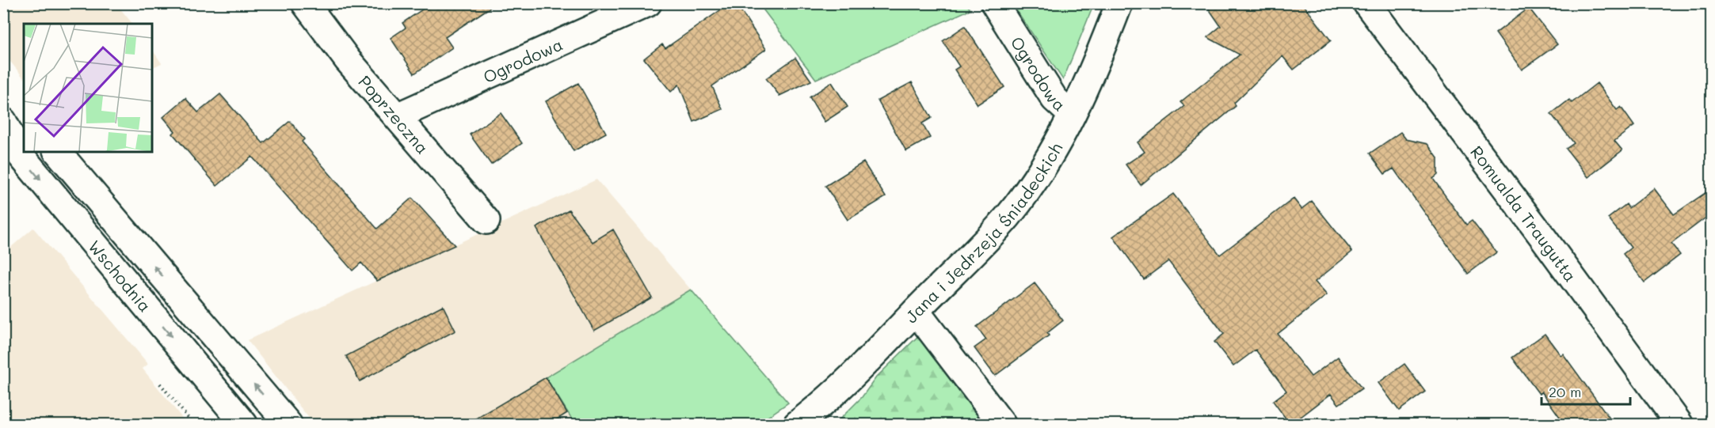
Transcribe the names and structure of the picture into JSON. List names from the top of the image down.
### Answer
{
  "streets": {
    "street": [
      "Ogrodowa",
      "Poprzeczna",
      "Romualda Traugutta",
      "Jana i Jędrzeja Śniadeckich",
      "Wschodnia"
    ]
  },
  "crossings": [
    ["Ogrodowa", "Poprzeczna"],
    ["Ogrodowa", "Jana i Jędrzeja Śniadeckich"]
  ],
  "scale_bar": "20 m"
}
